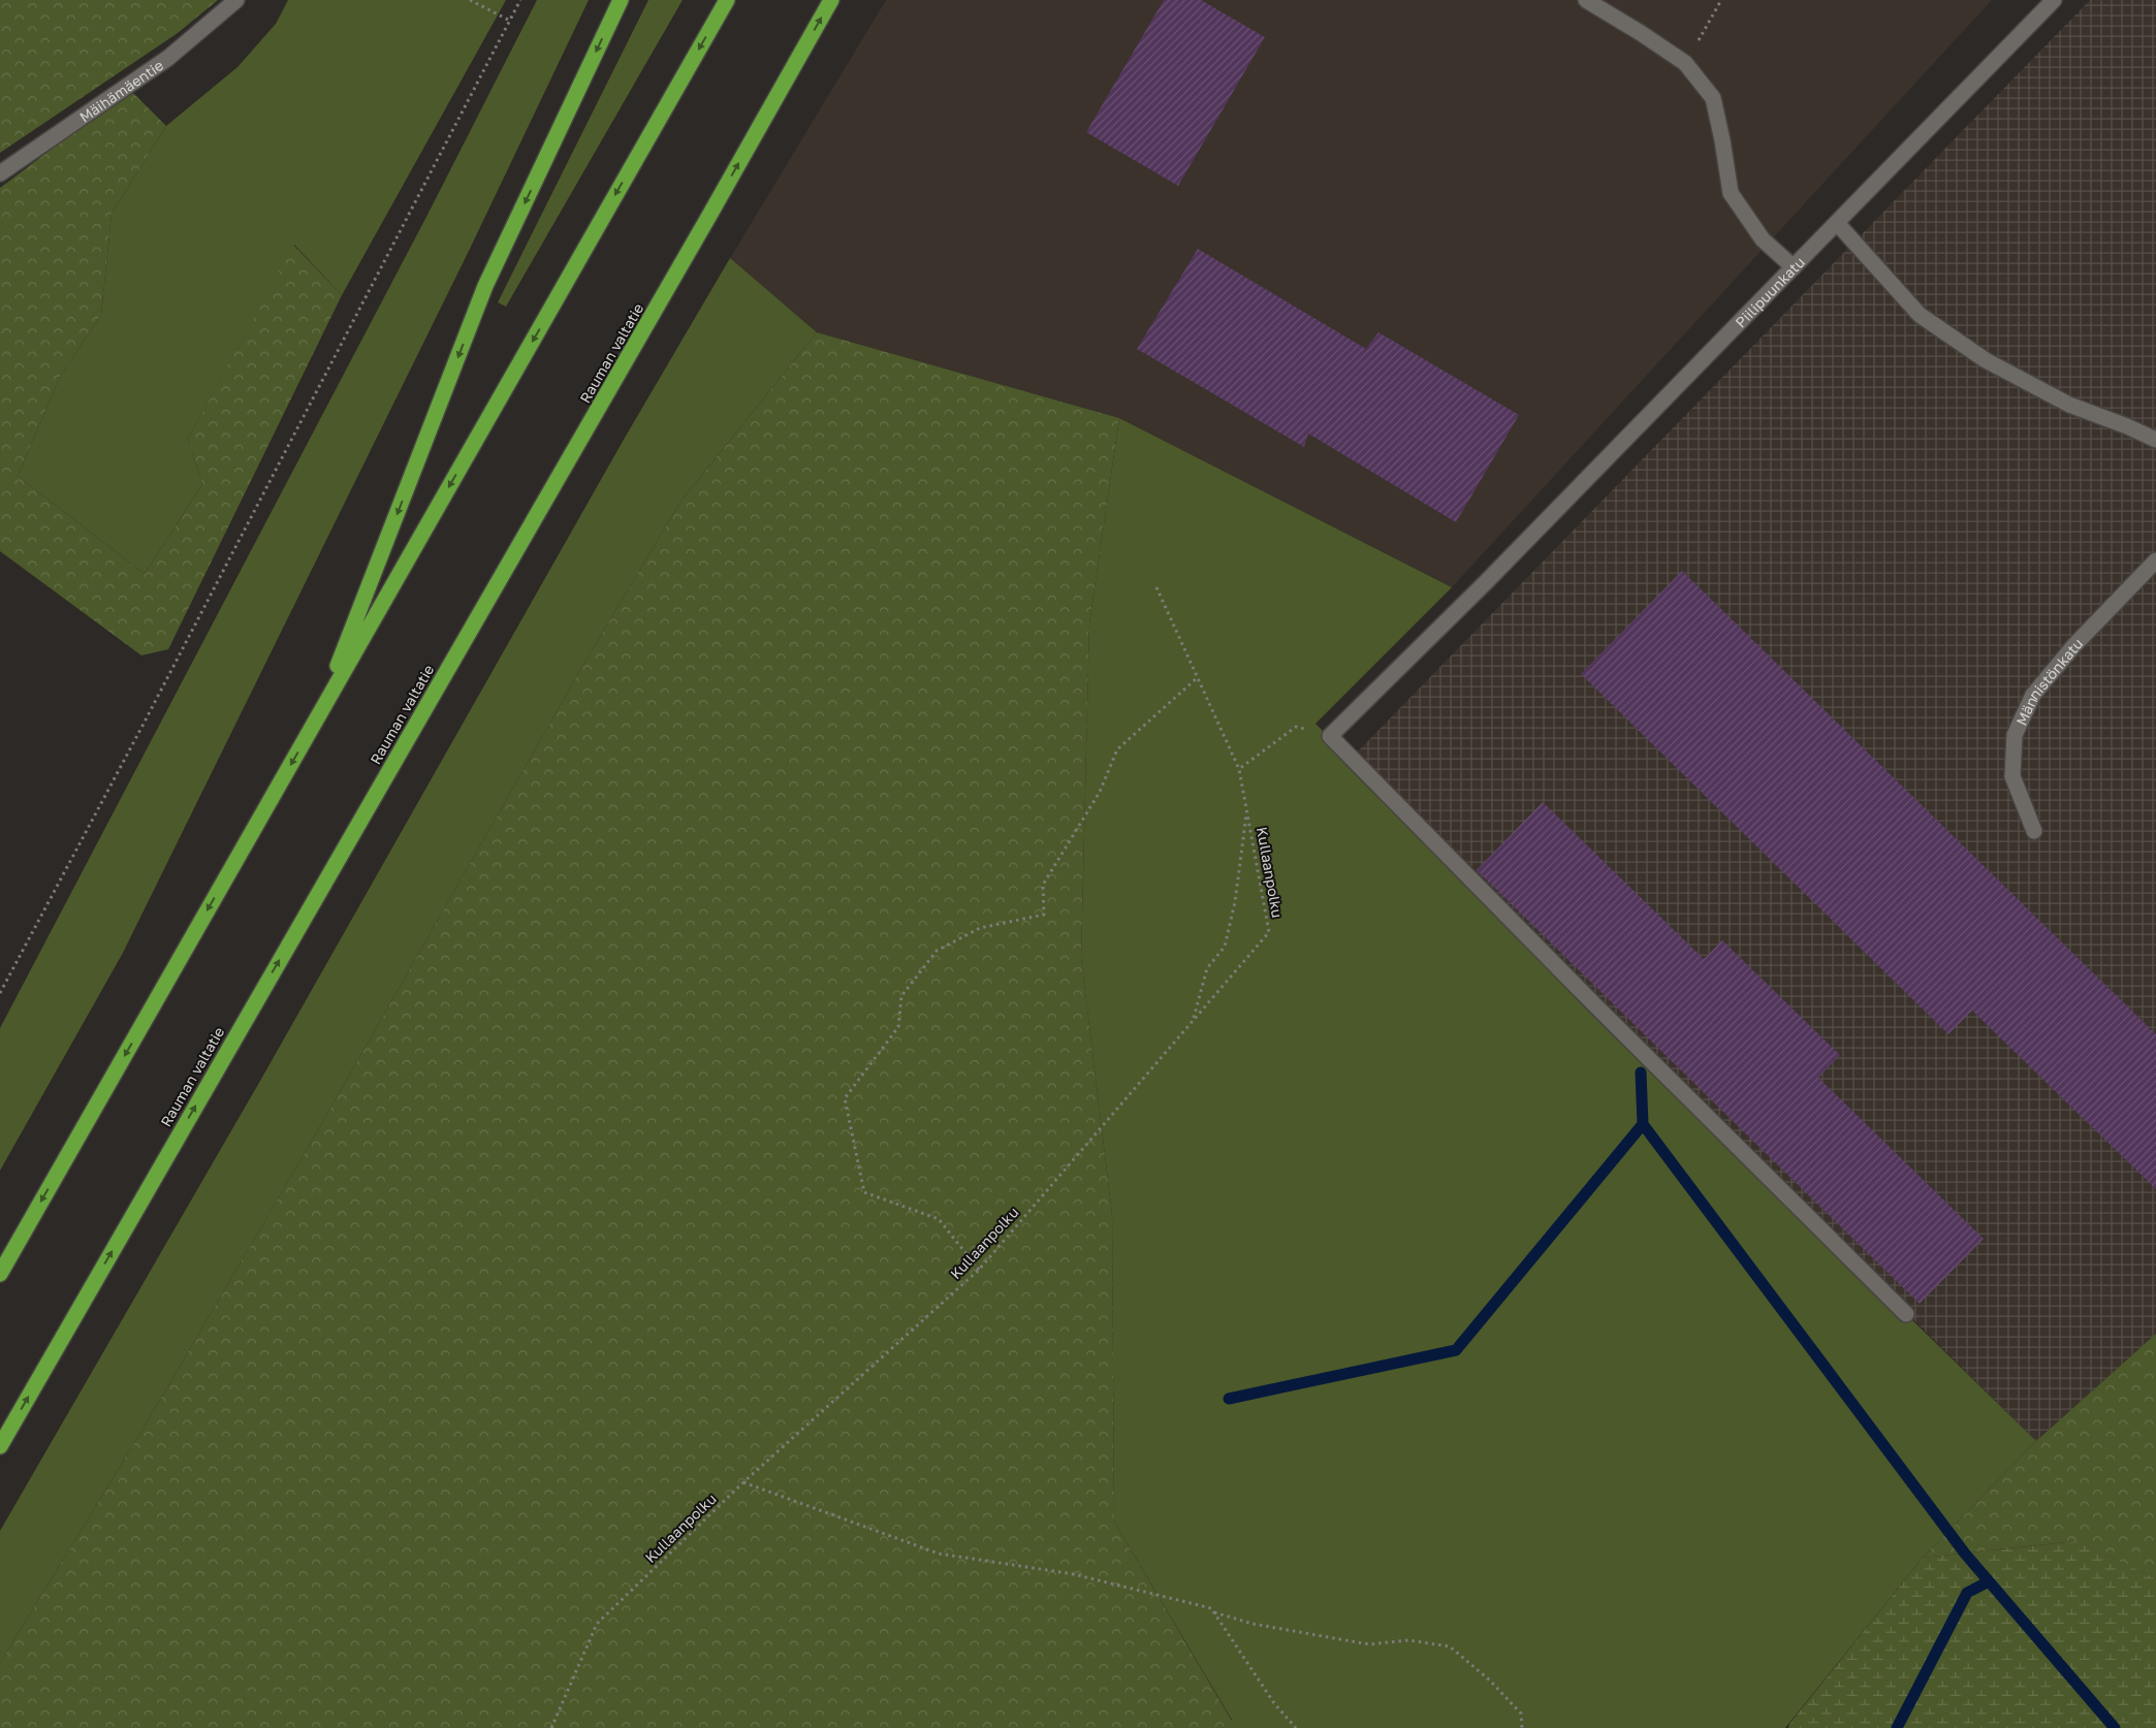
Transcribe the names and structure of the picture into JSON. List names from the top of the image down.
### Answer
{
  "streets": {
    "highway": ["Rauman valtatie"],
    "street": ["Mäihämäentie", "Piilipuunkatu", "Männistönkatu"],
    "path": ["Kullaanpolku"]
  }
}
